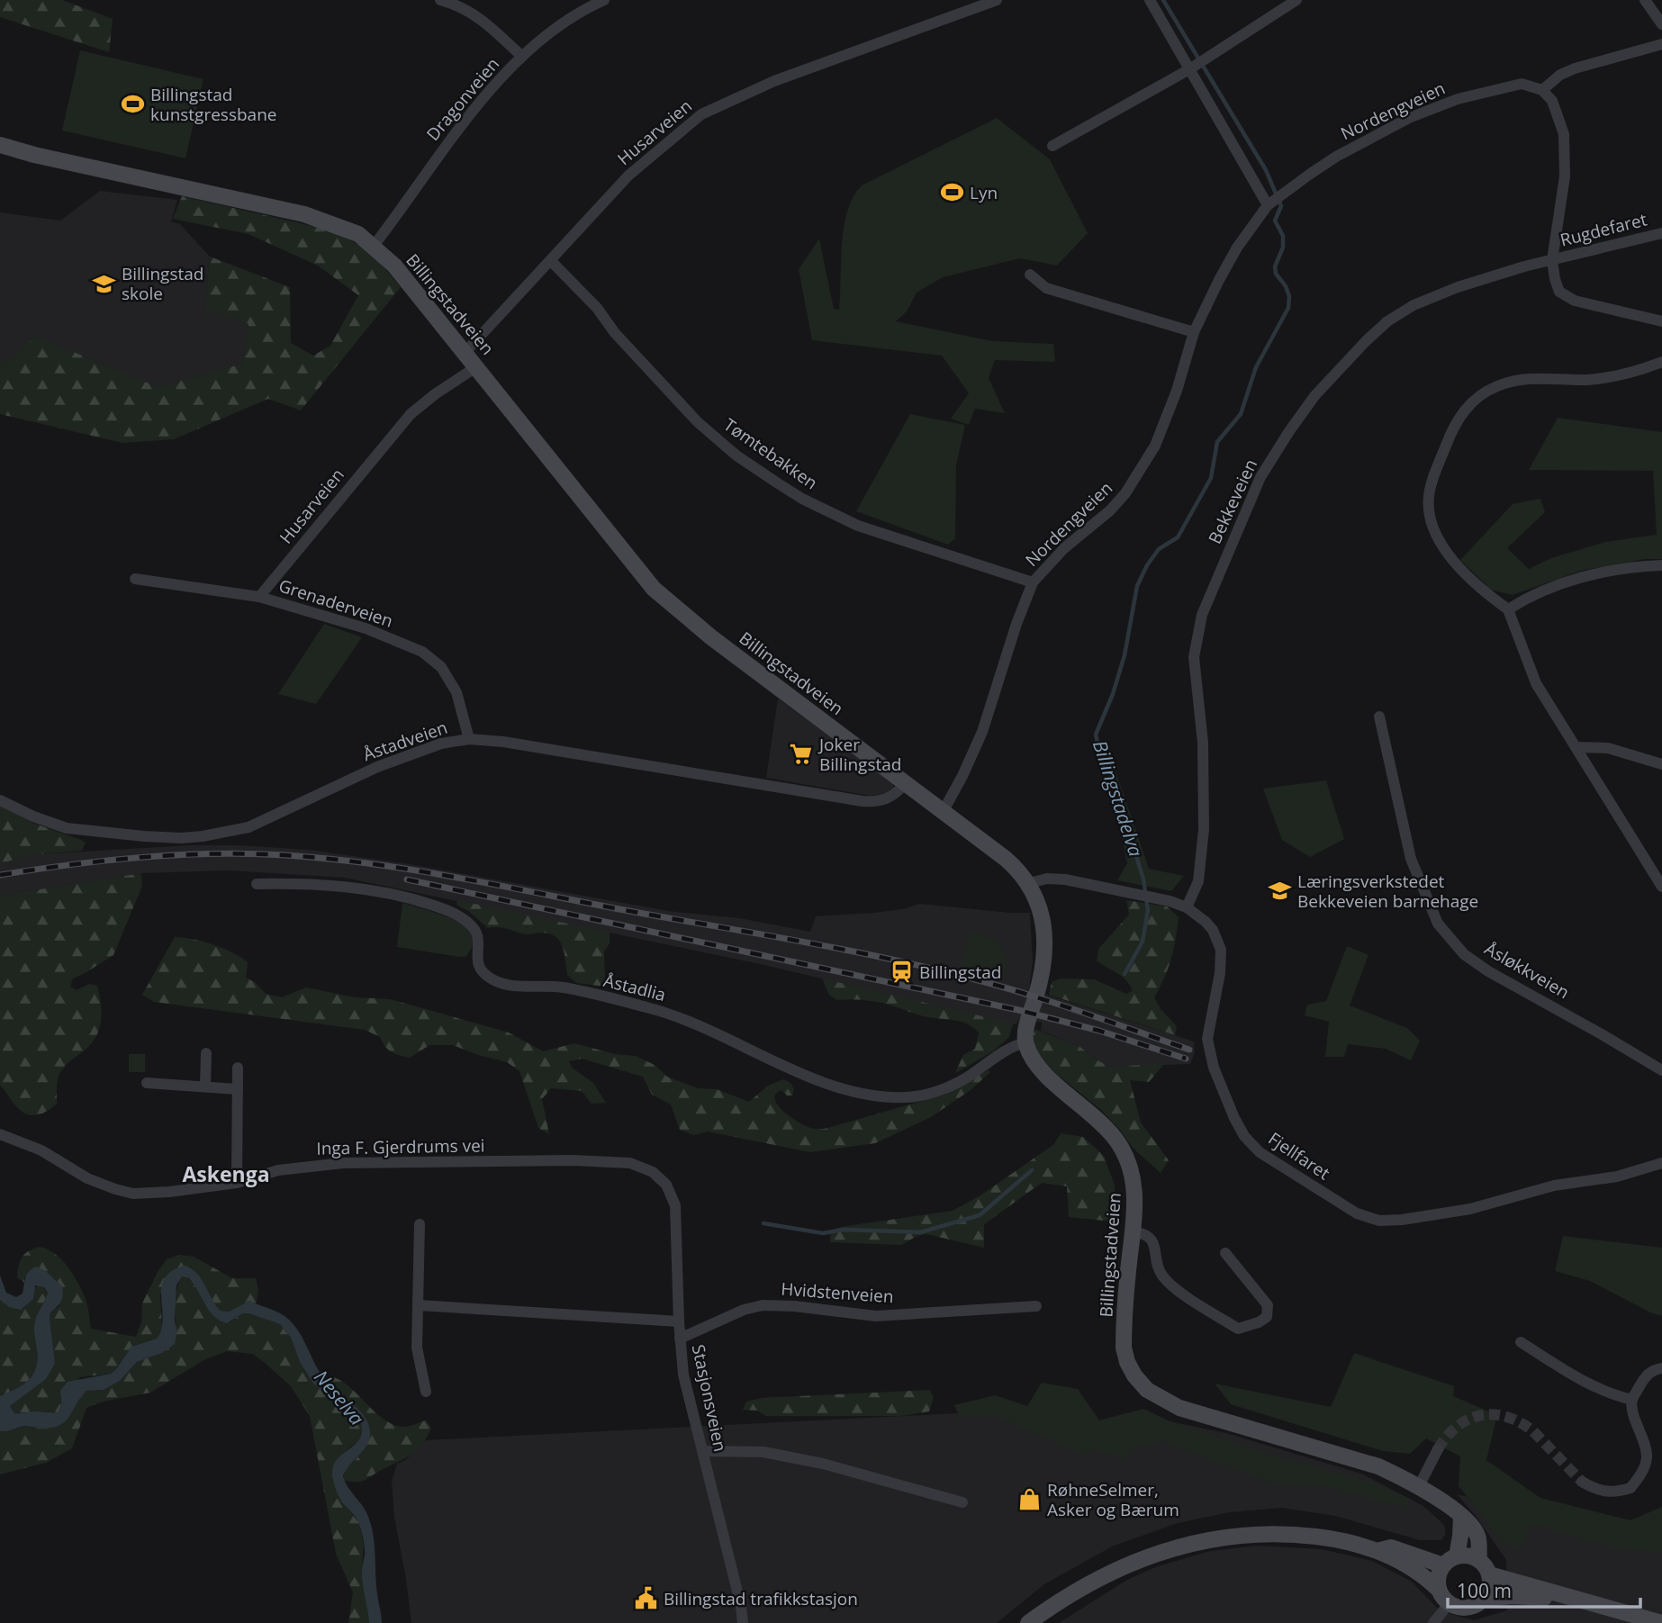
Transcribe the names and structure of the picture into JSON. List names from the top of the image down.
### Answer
{
  "streets": {
    "main road": ["Billingstadveien"],
    "street": [
      "Dragonveien",
      "Nordengveien",
      "Husarveien",
      "Rugdefaret",
      "Tømtebakken",
      "Bekkeveien",
      "Grenaderveien",
      "Åstadveien",
      "Åsløkkveien",
      "Åstadlia",
      "Inga F. Gjerdrums vei",
      "Fjellfaret",
      "Hvidstenveien",
      "Stasjonsveien"
    ]
  },
  "crossings": [
    ["Dragonveien", "Billingstadveien"],
    ["Nordengveien", "Billingstadveien"],
    ["Nordengveien", "Tømtebakken"],
    ["Husarveien", "Billingstadveien"],
    ["Husarveien", "Tømtebakken"],
    ["Husarveien", "Grenaderveien"],
    ["Rugdefaret", "Bekkeveien"],
    ["Billingstadveien", "Åstadveien"],
    ["Billingstadveien", "Åstadlia"],
    ["Billingstadveien", "Fjellfaret"],
    ["Bekkeveien", "Fjellfaret"],
    ["Grenaderveien", "Åstadveien"],
    ["Inga F. Gjerdrums vei", "Stasjonsveien"],
    ["Hvidstenveien", "Stasjonsveien"]
  ],
  "districts": ["Askenga"],
  "water": ["Billingstadelva", "Neselva"],
  "places": {
    "sports": ["Billingstad kunstgressbane", "Lyn"],
    "school or university": ["Billingstad skole", "Læringsverkstedet Bekkeveien barnehage"],
    "supermarket": ["Joker Billingstad"],
    "station": ["Billingstad"],
    "shop": ["RøhneSelmer, Asker og Bærum"],
    "public building": ["Billingstad trafikkstasjon"]
  },
  "scale_bar": "100 m"
}
